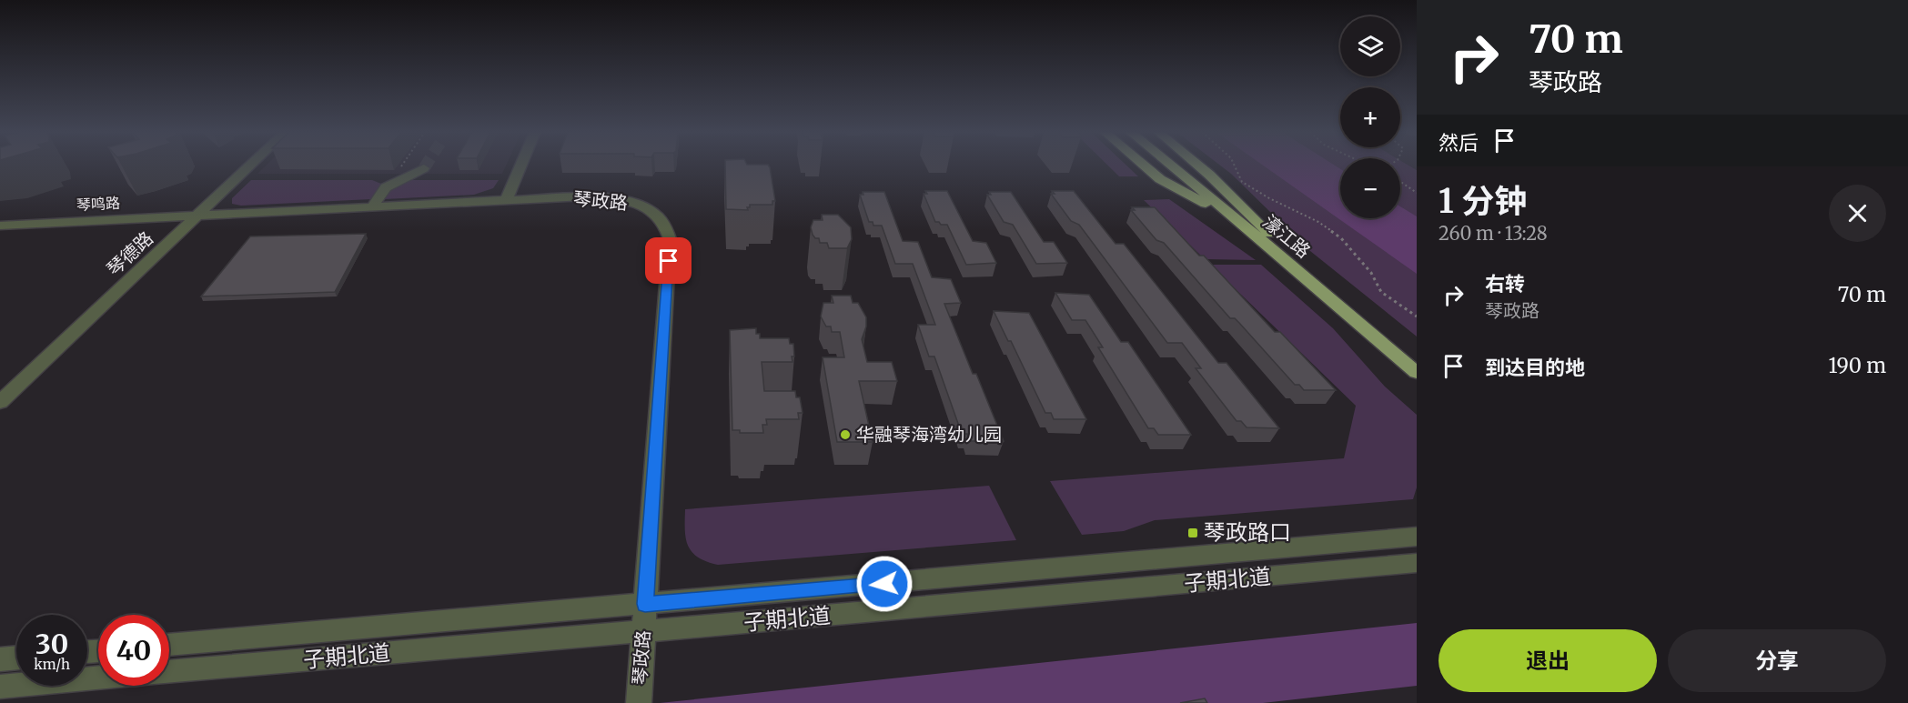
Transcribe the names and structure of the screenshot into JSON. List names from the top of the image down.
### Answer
{
  "streets": {
    "main road": ["濠江路"],
    "street": [
      "琴政路",
      "琴鸣路",
      "琴德路",
      "子期北道"
    ]
  },
  "crossings": [
    ["琴政路", "琴鸣路"],
    ["琴政路", "琴德路"],
    ["琴政路", "子期北道"],
    ["琴鸣路", "琴德路"]
  ],
  "places": {
    "other": ["华融琴海湾幼儿园"],
    "transit": ["琴政路口"]
  },
  "page": {
    "turn": ["70 m", "琴政路"],
    "map_buttons": ["+", "−"],
    "then": "然后",
    "heading": ["1 分钟", "260 m · 13:28"],
    "list": [
      {
        "name": "右转",
        "note": "琴政路",
        "value": "70 m"
      },
      {
        "name": "到达目的地",
        "value": "190 m"
      }
    ],
    "speed": "30 km/h",
    "limit": "40",
    "buttons": ["退出", "分享"]
  }
}
